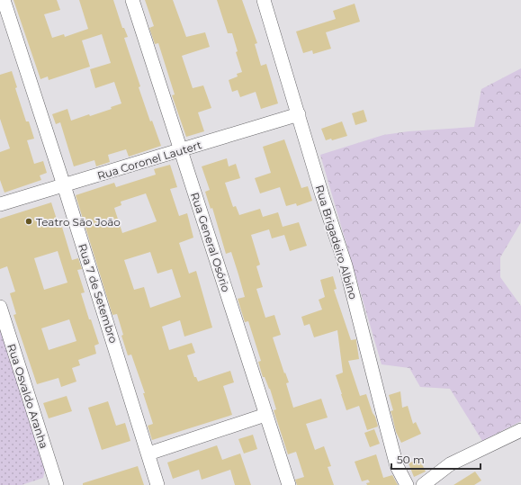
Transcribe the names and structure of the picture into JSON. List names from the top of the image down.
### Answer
{
  "streets": {
    "street": [
      "Rua Coronel Lautert",
      "Rua General Osório",
      "Rua Brigadeiro Albino",
      "Rua 7 de Setembro",
      "Rua Osvaldo Aranha"
    ]
  },
  "crossings": [
    ["Rua Coronel Lautert", "Rua General Osório"],
    ["Rua Coronel Lautert", "Rua Brigadeiro Albino"],
    ["Rua Coronel Lautert", "Rua 7 de Setembro"]
  ],
  "places": ["Teatro São João"],
  "scale_bar": "50 m"
}
